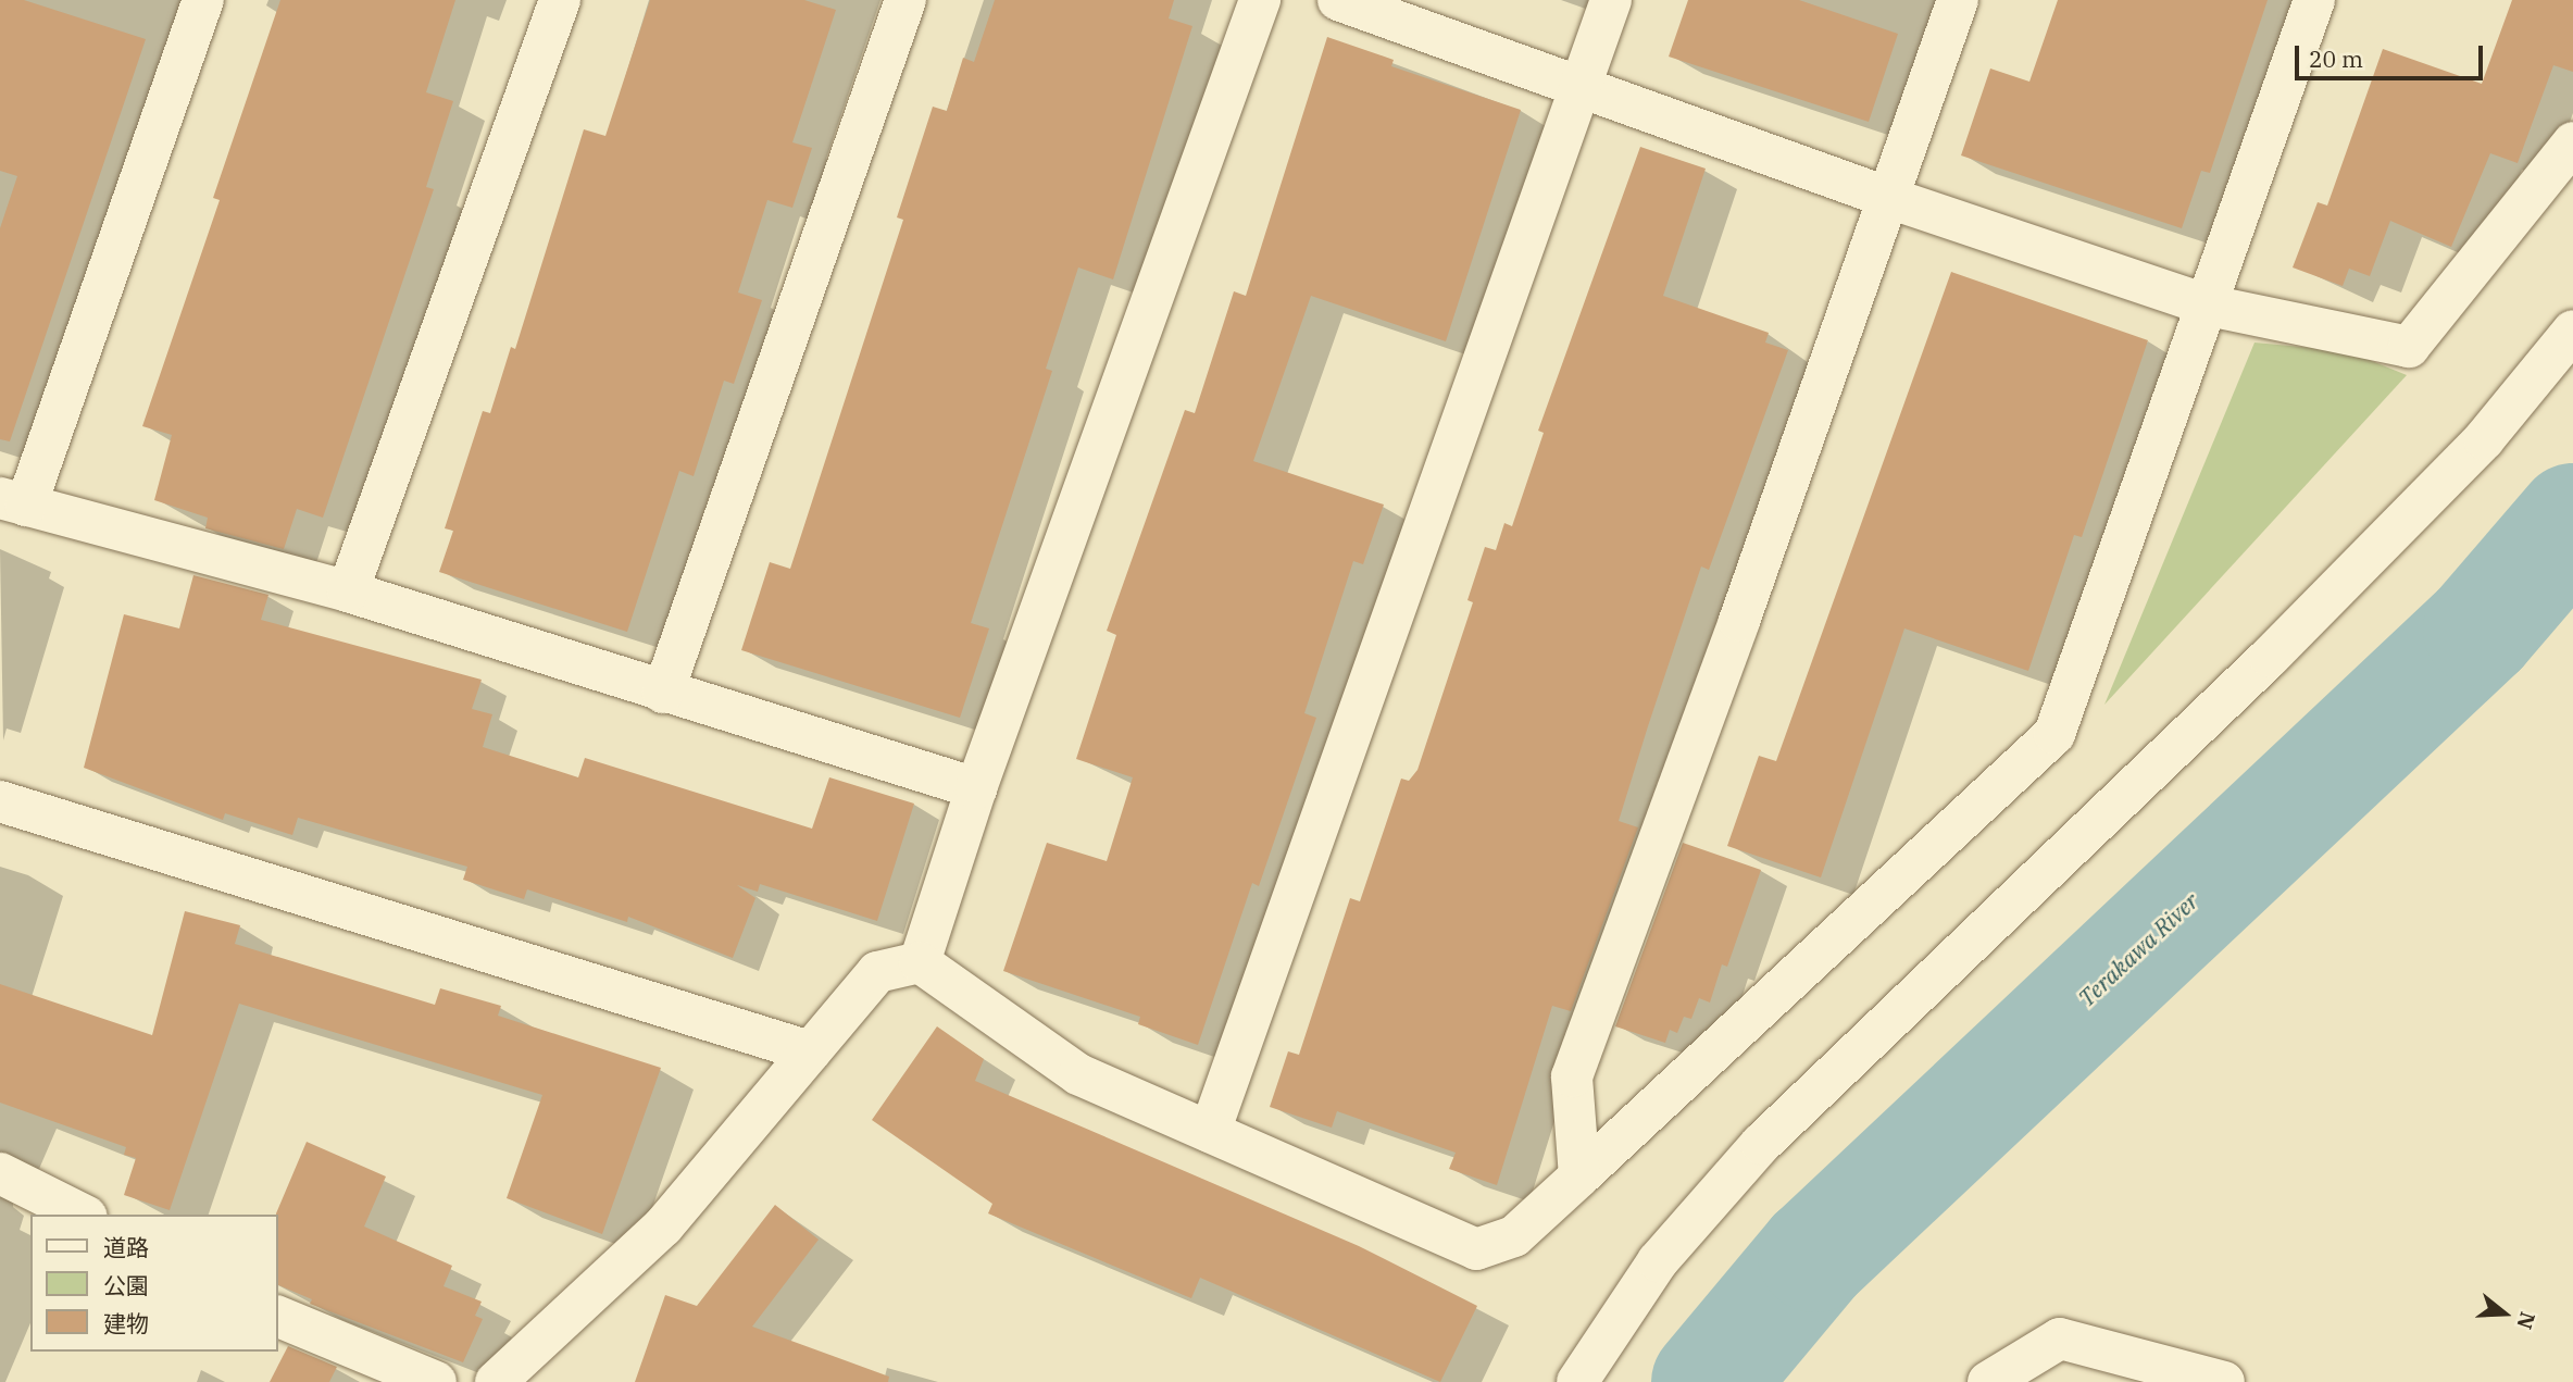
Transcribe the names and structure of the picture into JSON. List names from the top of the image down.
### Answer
{
  "water": ["Terakawa River"],
  "legend": ["道路", "公園", "建物"],
  "scale_bar": "20 m",
  "north": "right"
}
